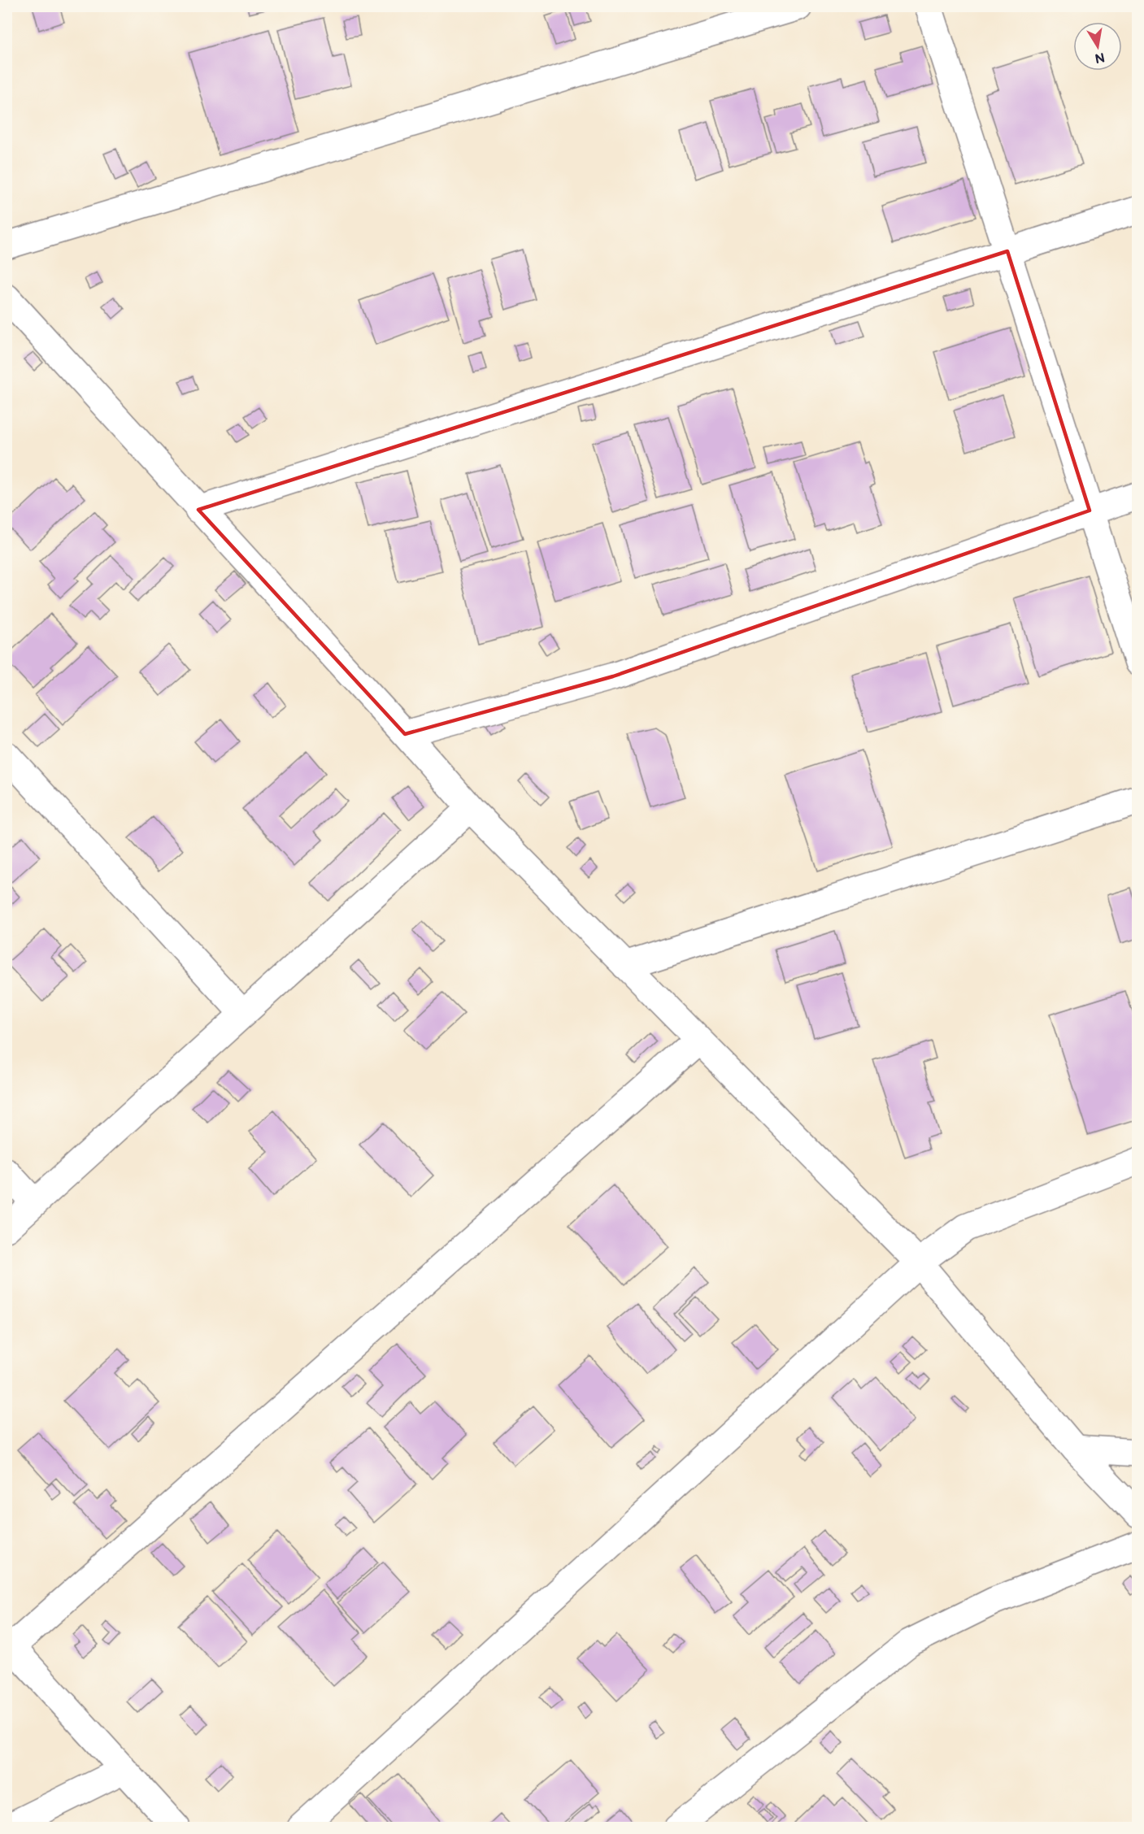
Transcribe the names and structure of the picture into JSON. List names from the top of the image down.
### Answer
{
  "north": "bottom"
}
